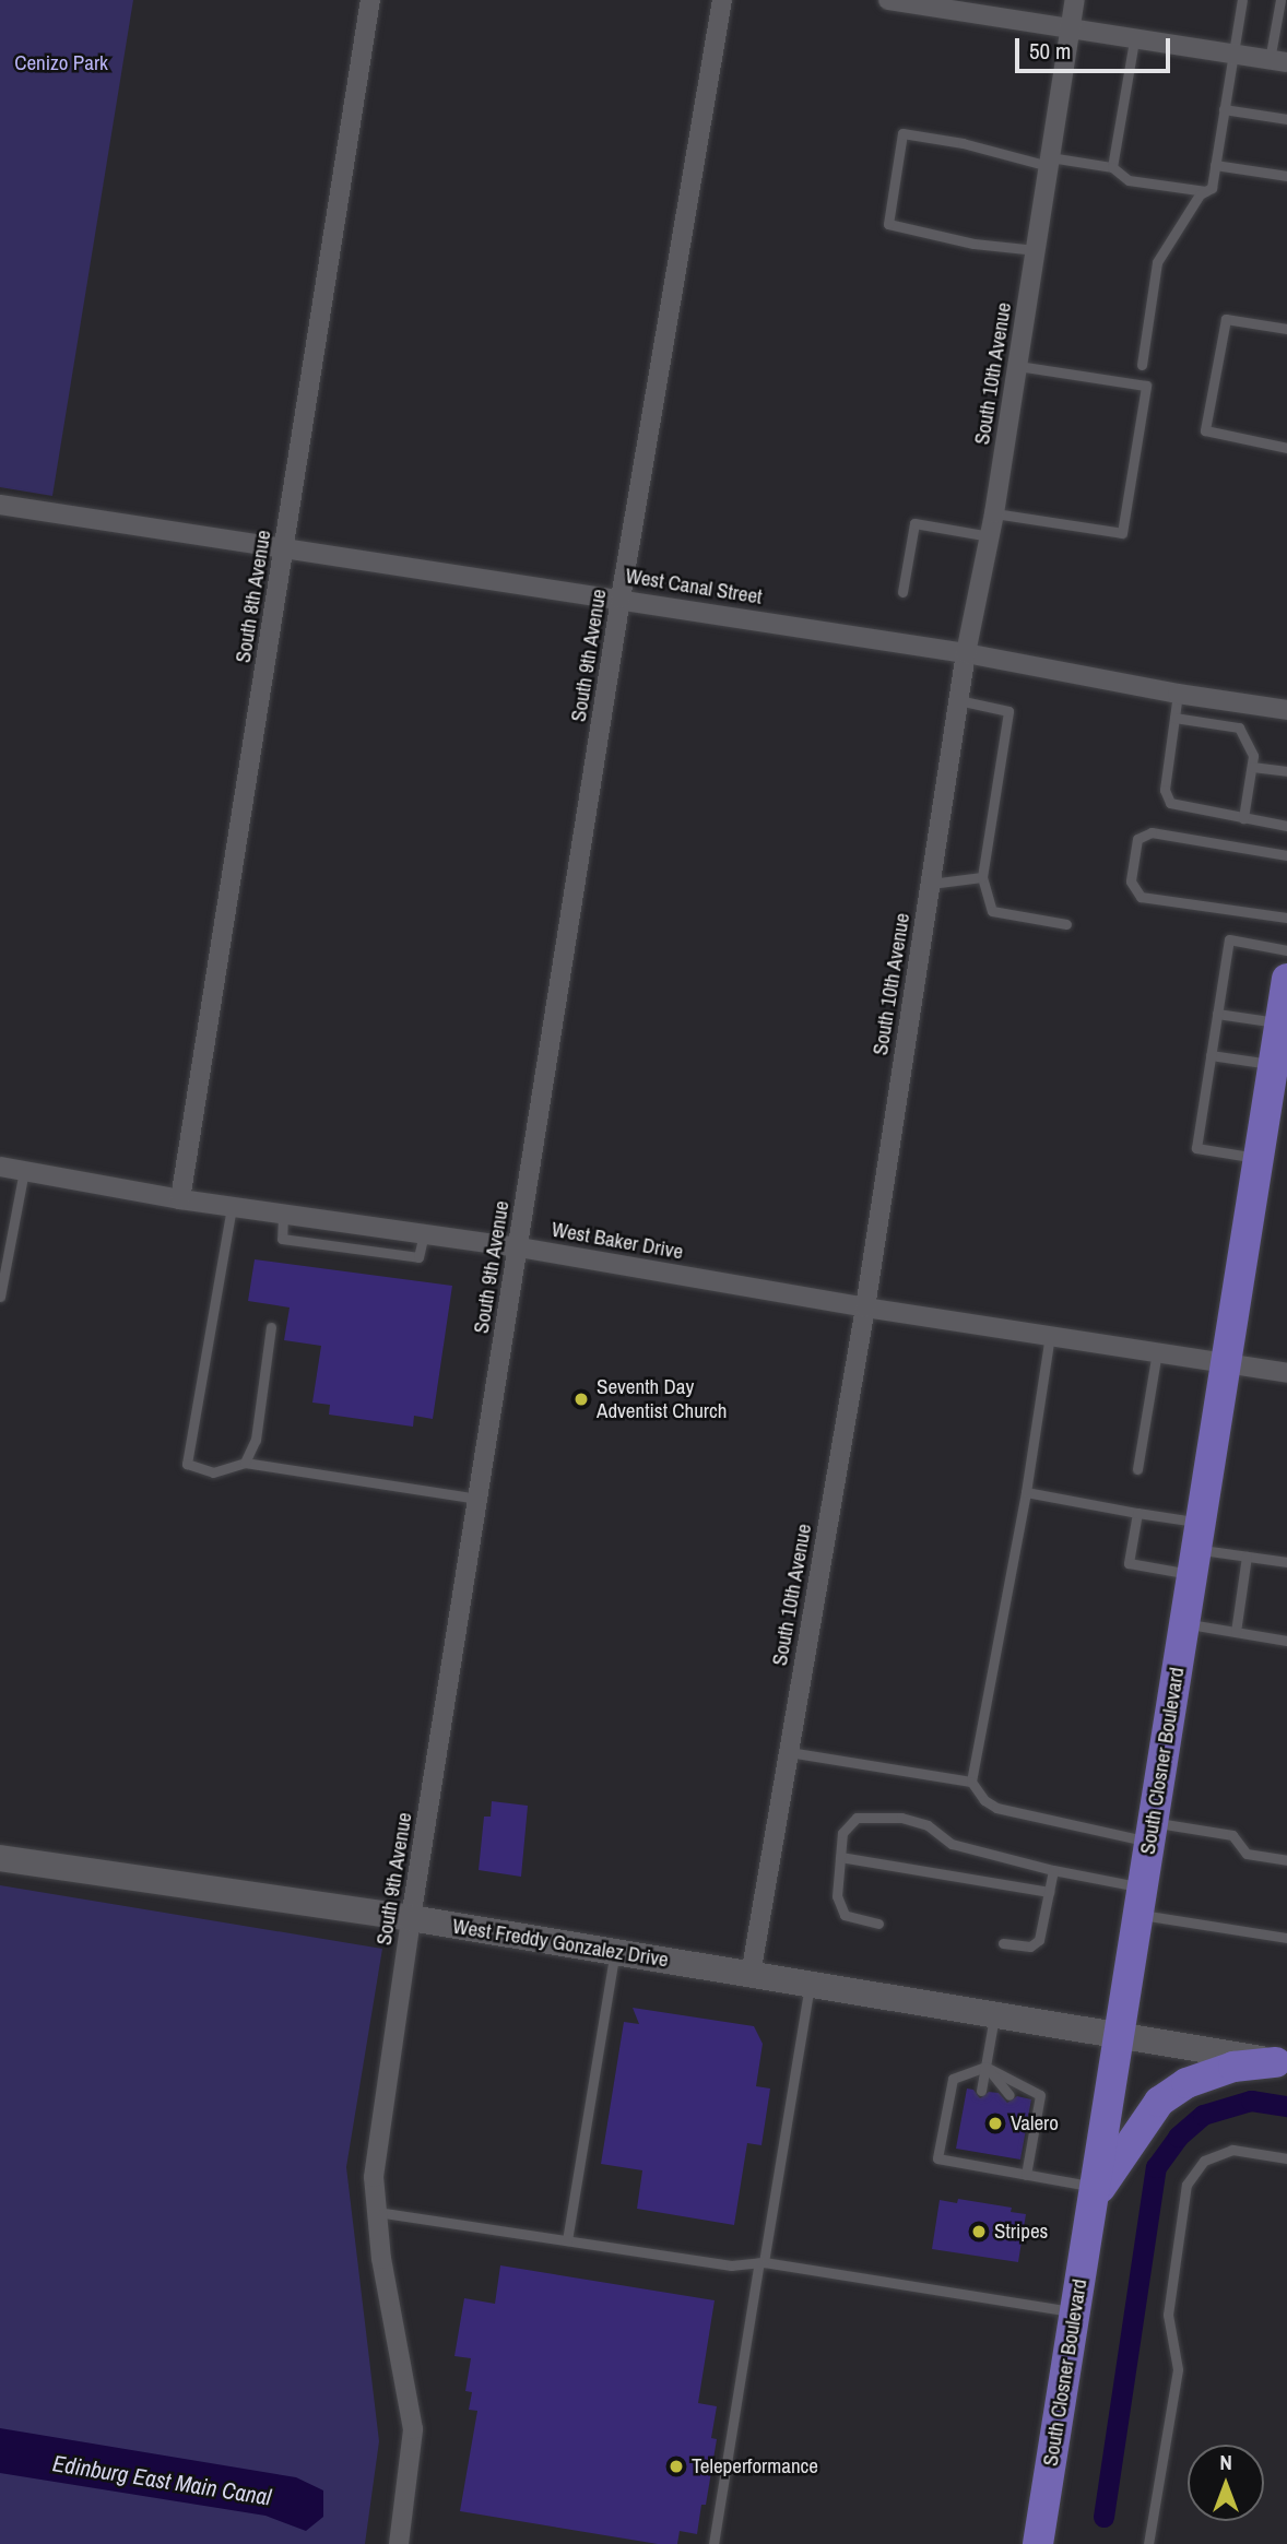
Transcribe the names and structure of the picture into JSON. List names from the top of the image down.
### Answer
{
  "streets": {
    "main road": ["South Closner Boulevard", "West Freddy Gonzalez Drive"],
    "street": [
      "South 10th Avenue",
      "West Canal Street",
      "South 8th Avenue",
      "South 9th Avenue",
      "West Baker Drive"
    ]
  },
  "crossings": [
    ["South 10th Avenue", "West Canal Street"],
    ["South 10th Avenue", "West Baker Drive"],
    ["South 10th Avenue", "West Freddy Gonzalez Drive"],
    ["West Canal Street", "South 8th Avenue"],
    ["West Canal Street", "South 9th Avenue"],
    ["South 8th Avenue", "West Baker Drive"],
    ["South 9th Avenue", "West Baker Drive"],
    ["South 9th Avenue", "West Freddy Gonzalez Drive"],
    ["West Baker Drive", "South Closner Boulevard"],
    ["South Closner Boulevard", "West Freddy Gonzalez Drive"]
  ],
  "water": ["Edinburg East Main Canal"],
  "parks": ["Cenizo Park"],
  "places": [
    "Seventh Day Adventist Church",
    "Valero",
    "Stripes",
    "Teleperformance"
  ],
  "scale_bar": "50 m",
  "north": "top"
}
